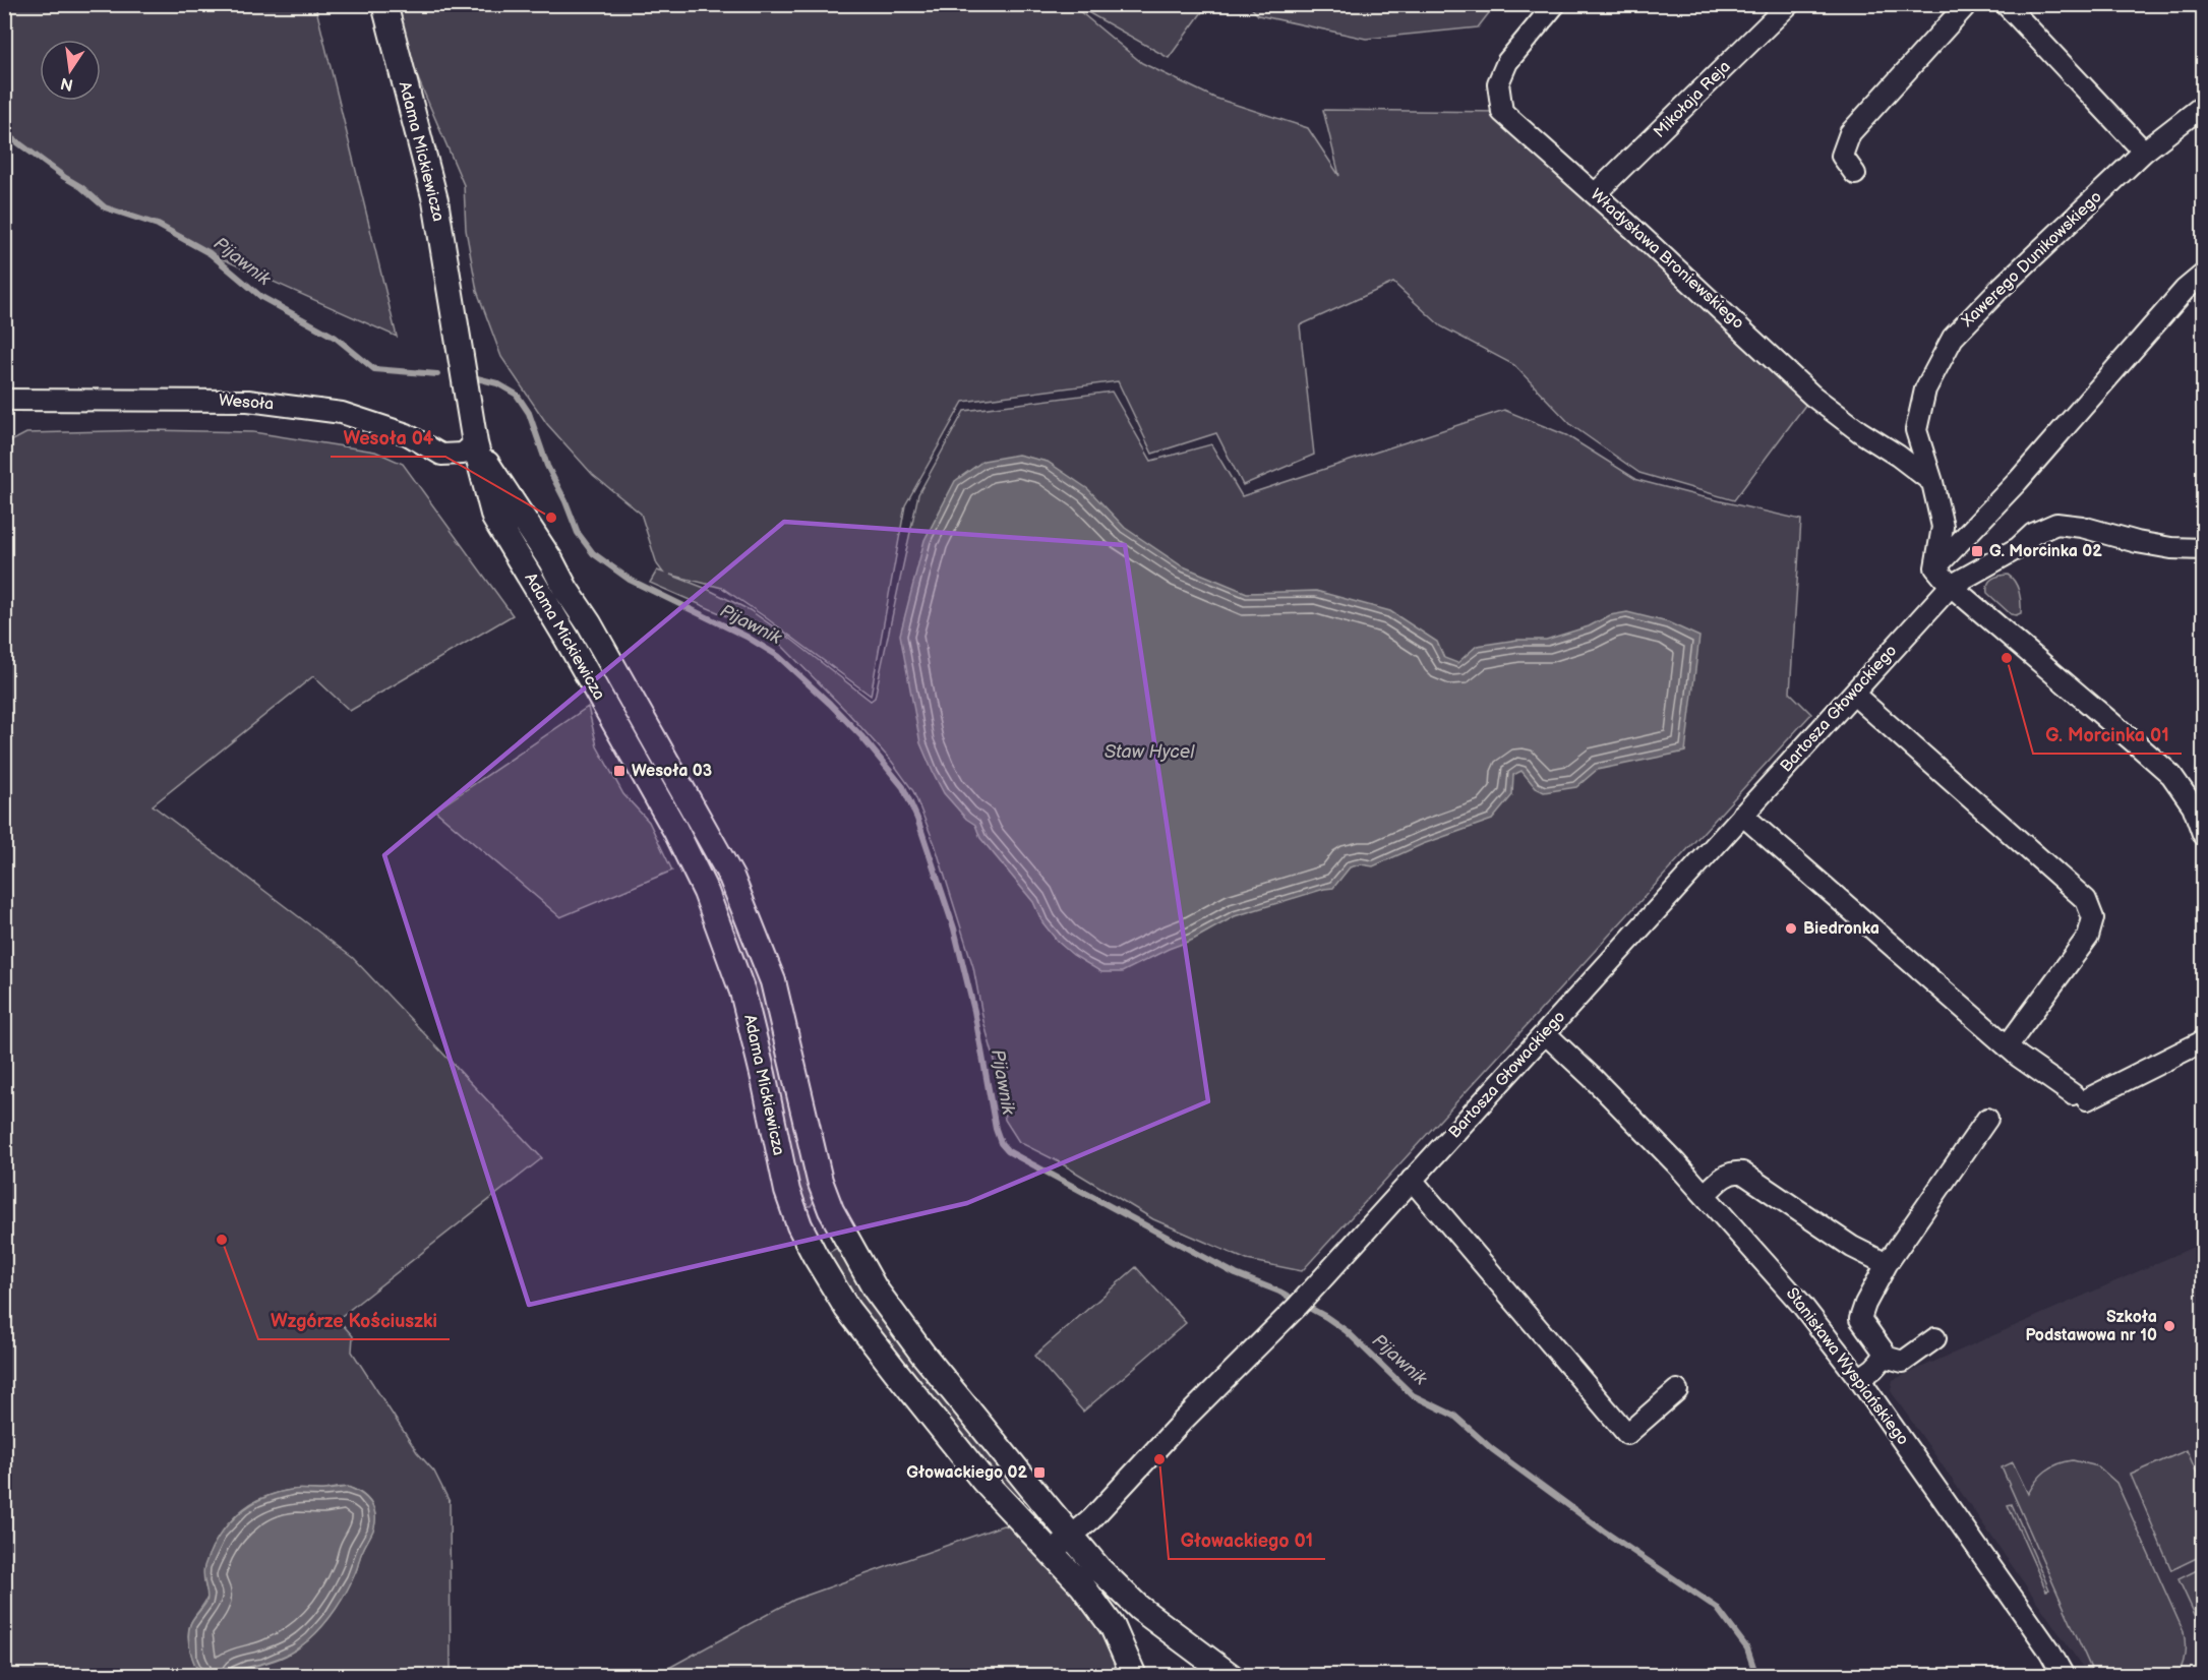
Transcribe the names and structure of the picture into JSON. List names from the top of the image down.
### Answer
{
  "streets": {
    "street": [
      "Mikołaja Reja",
      "Adama Mickiewicza",
      "Władysława Broniewskiego",
      "Xawerego Dunikowskiego",
      "Wesoła",
      "Bartosza Głowackiego",
      "Stanisława Wyspiańskiego"
    ]
  },
  "crossings": [
    ["Mikołaja Reja", "Władysława Broniewskiego"],
    ["Adama Mickiewicza", "Wesoła"],
    ["Adama Mickiewicza", "Bartosza Głowackiego"],
    ["Władysława Broniewskiego", "Xawerego Dunikowskiego"],
    ["Bartosza Głowackiego", "Stanisława Wyspiańskiego"]
  ],
  "water": ["Pijawnik", "Staw Hycel"],
  "places": {
    "other": [
      "Wesoła 04",
      "G. Morcinka 01",
      "Biedronka",
      "Wzgórze Kościuszki",
      "Szkoła Podstawowa nr 10",
      "Głowackiego 01"
    ],
    "transit": ["G. Morcinka 02", "Wesoła 03", "Głowackiego 02"]
  },
  "north": "bottom"
}
